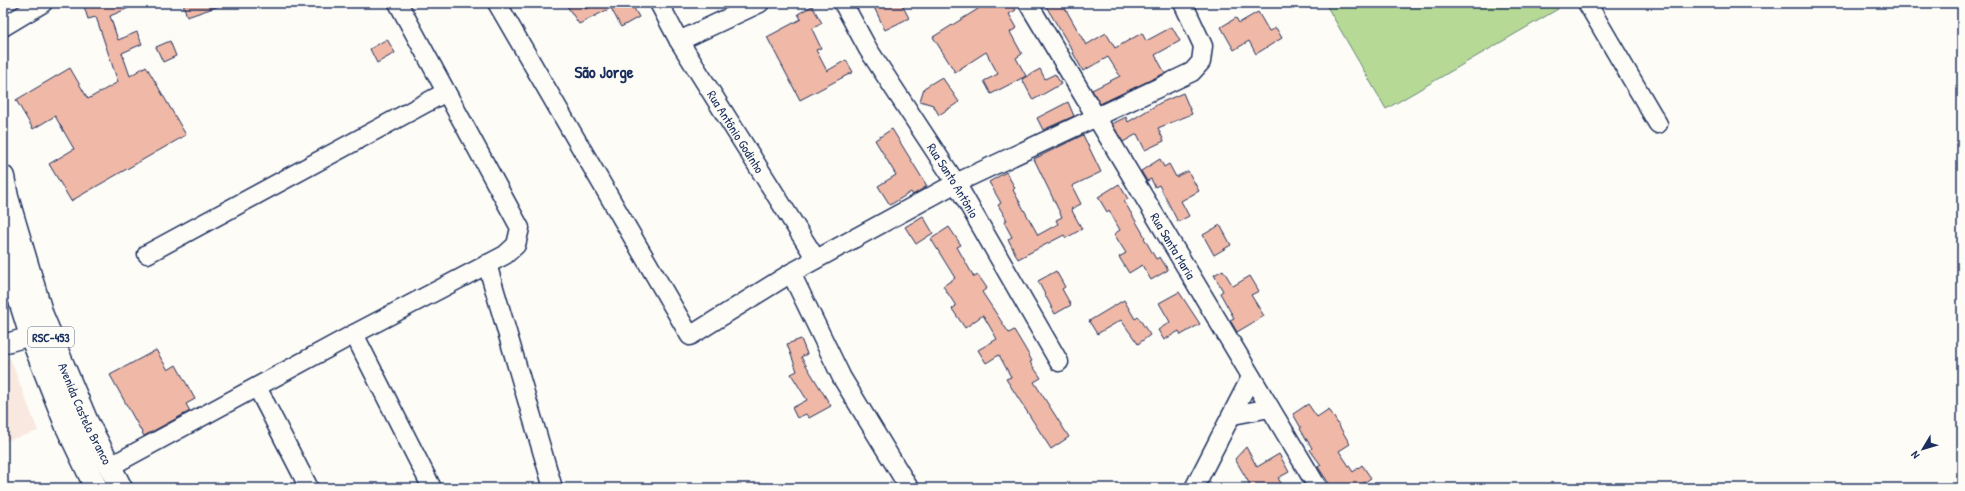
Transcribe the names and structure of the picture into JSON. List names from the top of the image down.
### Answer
{
  "streets": {
    "main road": ["RSC-453", "Avenida Castelo Branco"],
    "street": ["Rua Antônio Godinho", "Rua Santo Antônio", "Rua Santa Maria"]
  },
  "districts": ["São Jorge"],
  "north": "bottom left"
}
